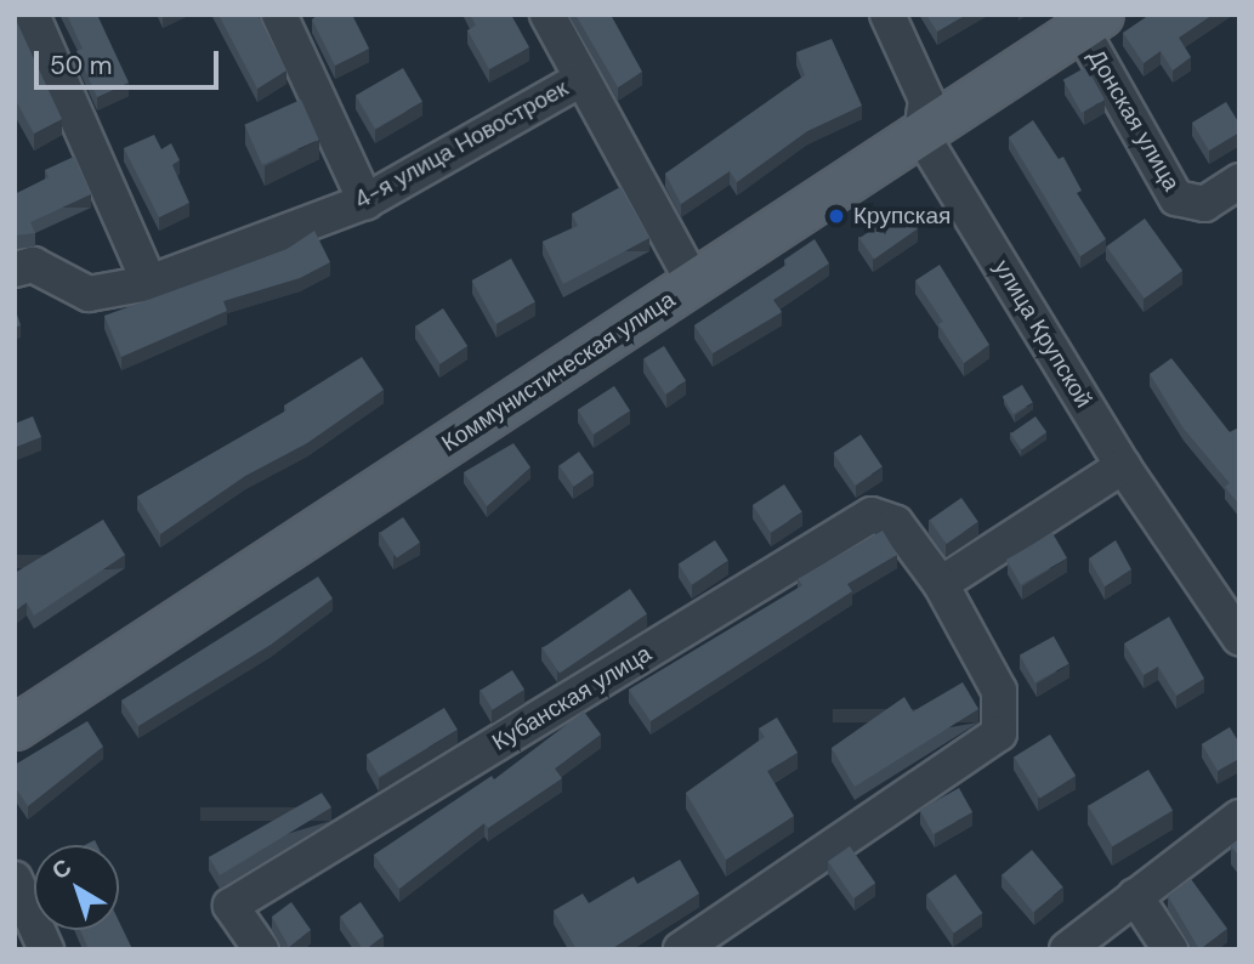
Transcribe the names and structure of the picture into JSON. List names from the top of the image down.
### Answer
{
  "streets": {
    "main road": ["Коммунистическая улица"],
    "street": [
      "Донская улица",
      "4-я улица Новостроек",
      "улица Крупской",
      "Кубанская улица"
    ]
  },
  "crossings": [
    ["Донская улица", "Коммунистическая улица"],
    ["улица Крупской", "Коммунистическая улица"]
  ],
  "places": ["Крупская"],
  "scale_bar": "50 m",
  "north": "top left"
}
